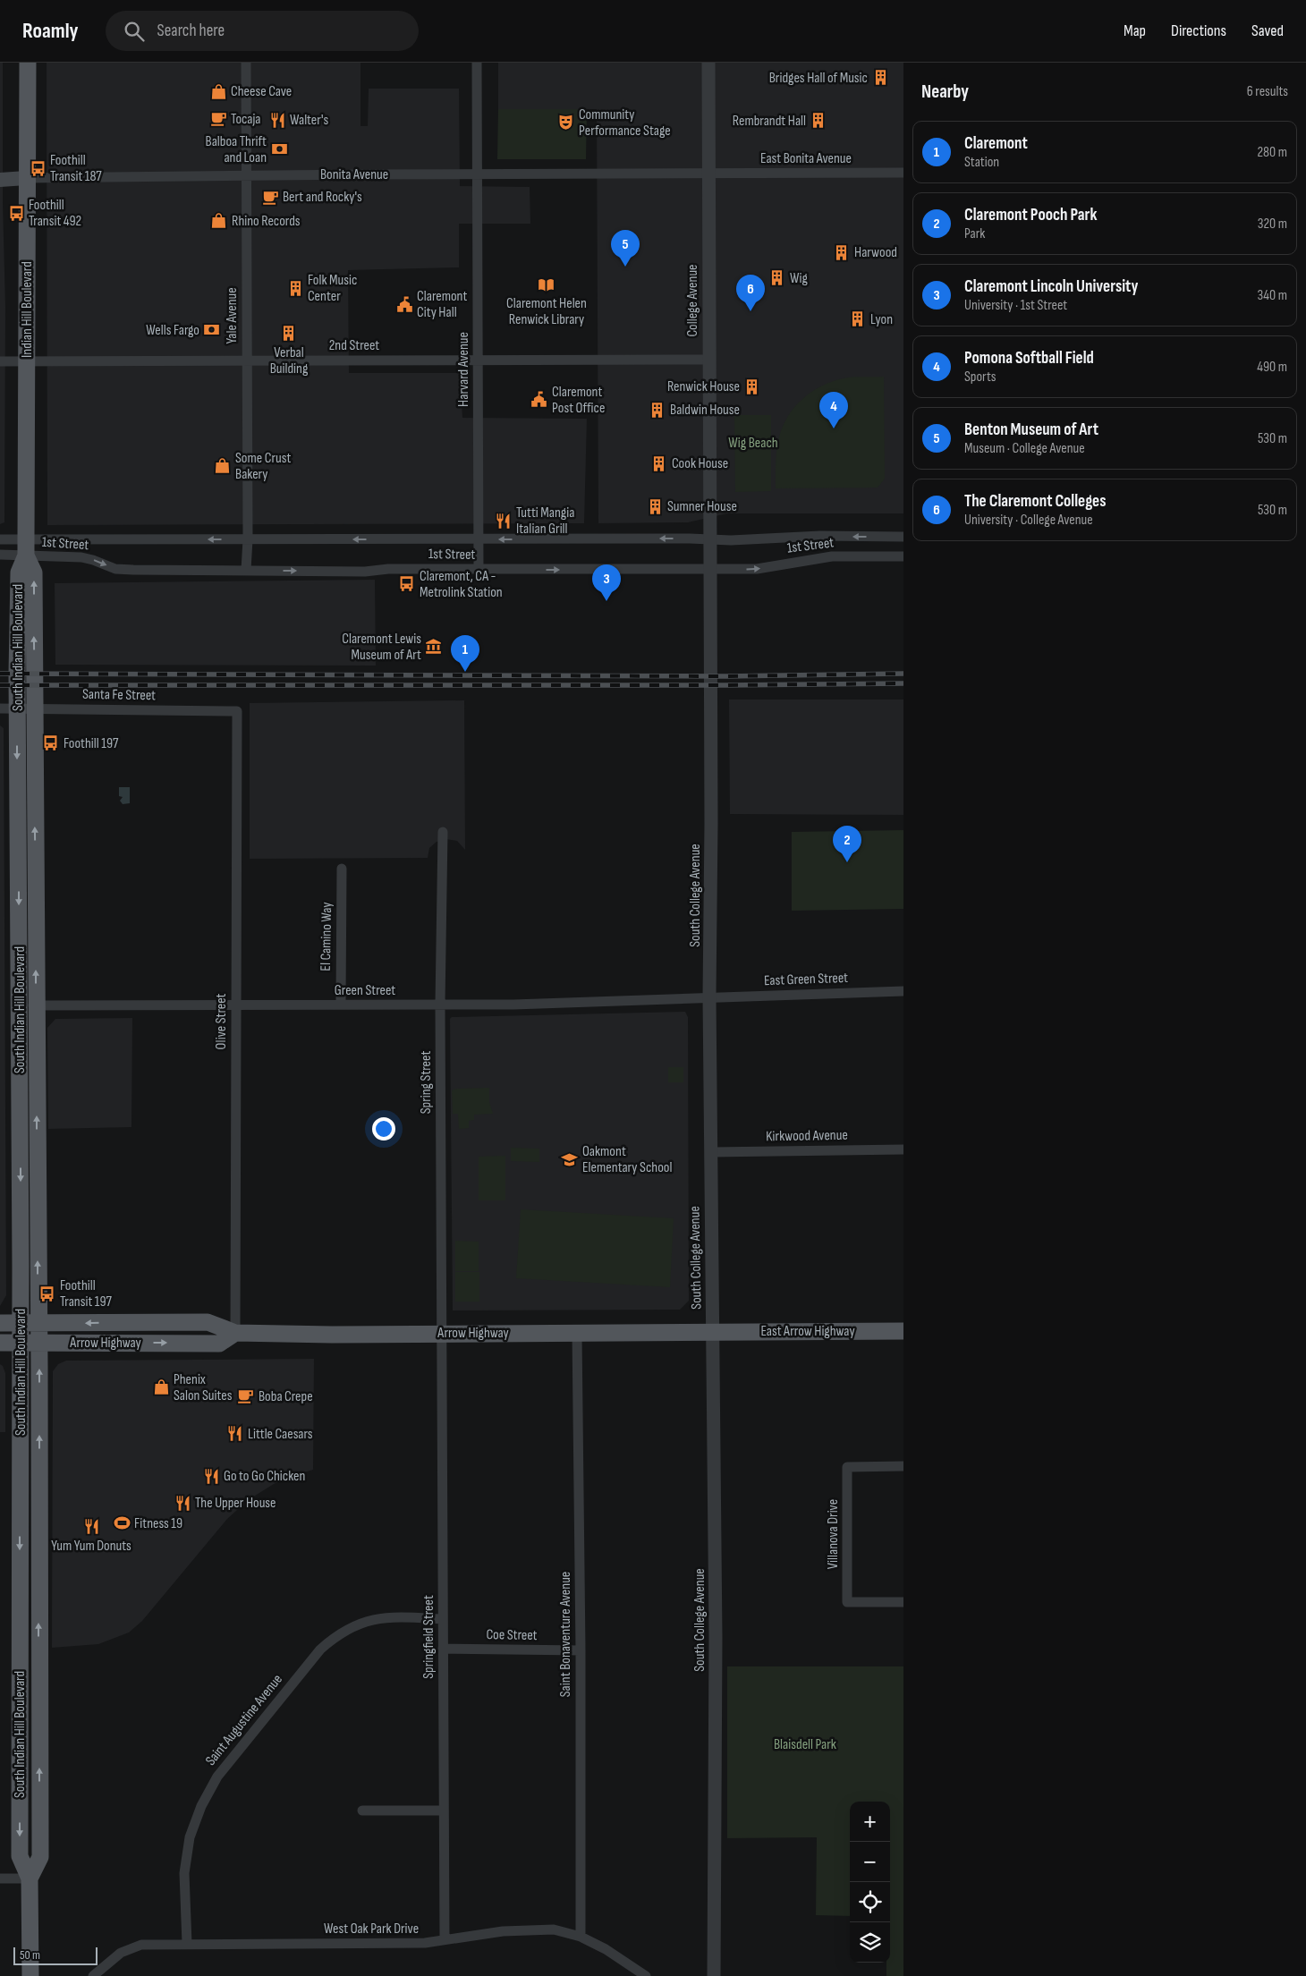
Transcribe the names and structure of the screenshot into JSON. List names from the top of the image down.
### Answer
{
  "streets": {
    "main road": [
      "Bonita Avenue",
      "Indian Hill Boulevard",
      "South Indian Hill Boulevard",
      "East Arrow Highway",
      "Arrow Highway"
    ],
    "street": [
      "East Bonita Avenue",
      "College Avenue",
      "Yale Avenue",
      "2nd Street",
      "Harvard Avenue",
      "1st Street",
      "Santa Fe Street",
      "South College Avenue",
      "El Camino Way",
      "East Green Street",
      "Green Street",
      "Olive Street",
      "Spring Street",
      "Kirkwood Avenue",
      "Villanova Drive",
      "Saint Bonaventure Avenue",
      "Coe Street",
      "Springfield Street",
      "Saint Augustine Avenue",
      "West Oak Park Drive"
    ]
  },
  "crossings": [
    ["East Bonita Avenue", "Bonita Avenue"],
    ["East Bonita Avenue", "College Avenue"],
    ["Bonita Avenue", "College Avenue"],
    ["Bonita Avenue", "Indian Hill Boulevard"],
    ["Bonita Avenue", "Yale Avenue"],
    ["Bonita Avenue", "Harvard Avenue"],
    ["College Avenue", "2nd Street"],
    ["College Avenue", "1st Street"],
    ["College Avenue", "South College Avenue"],
    ["Indian Hill Boulevard", "2nd Street"],
    ["Indian Hill Boulevard", "1st Street"],
    ["Indian Hill Boulevard", "South Indian Hill Boulevard"],
    ["Yale Avenue", "2nd Street"],
    ["Yale Avenue", "1st Street"],
    ["2nd Street", "Harvard Avenue"],
    ["Harvard Avenue", "1st Street"],
    ["1st Street", "South Indian Hill Boulevard"],
    ["1st Street", "South College Avenue"],
    ["South Indian Hill Boulevard", "Santa Fe Street"],
    ["South Indian Hill Boulevard", "Green Street"],
    ["South Indian Hill Boulevard", "Arrow Highway"],
    ["Santa Fe Street", "Olive Street"],
    ["South College Avenue", "East Green Street"],
    ["South College Avenue", "Green Street"],
    ["South College Avenue", "Kirkwood Avenue"],
    ["South College Avenue", "East Arrow Highway"],
    ["South College Avenue", "Arrow Highway"],
    ["El Camino Way", "Green Street"],
    ["East Green Street", "Green Street"],
    ["Green Street", "Olive Street"],
    ["Green Street", "Spring Street"],
    ["Olive Street", "Arrow Highway"],
    ["Spring Street", "Arrow Highway"],
    ["Spring Street", "Springfield Street"],
    ["East Arrow Highway", "Arrow Highway"],
    ["Arrow Highway", "Saint Bonaventure Avenue"],
    ["Arrow Highway", "Springfield Street"],
    ["Saint Bonaventure Avenue", "Coe Street"],
    ["Saint Bonaventure Avenue", "West Oak Park Drive"],
    ["Coe Street", "Springfield Street"],
    ["Springfield Street", "Saint Augustine Avenue"],
    ["Springfield Street", "West Oak Park Drive"],
    ["Saint Augustine Avenue", "West Oak Park Drive"]
  ],
  "parks": ["Wig Beach", "Blaisdell Park"],
  "places": {
    "building": [
      "Bridges Hall of Music",
      "Rembrandt Hall",
      "Harwood",
      "Wig",
      "Folk Music Center",
      "Lyon",
      "Verbal Building",
      "Renwick House",
      "Baldwin House",
      "Cook House",
      "Sumner House"
    ],
    "shop": [
      "Cheese Cave",
      "Rhino Records",
      "Some Crust Bakery",
      "Phenix Salon Suites"
    ],
    "cafe": ["Tocaja", "Bert and Rocky's", "Boba Crepe"],
    "restaurant": [
      "Walter's",
      "Tutti Mangia Italian Grill",
      "Little Caesars",
      "Go to Go Chicken",
      "The Upper House",
      "Yum Yum Donuts"
    ],
    "theatre": ["Community Performance Stage"],
    "bank": ["Balboa Thrift and Loan", "Wells Fargo"],
    "bus stop": [
      "Foothill Transit 187",
      "Foothill Transit 492",
      "Claremont, CA - Metrolink Station",
      "Foothill 197",
      "Foothill Transit 197"
    ],
    "library": ["Claremont Helen Renwick Library"],
    "public building": ["Claremont City Hall", "Claremont Post Office"],
    "museum": ["Claremont Lewis Museum of Art"],
    "school or university": ["Oakmont Elementary School"],
    "sports": ["Fitness 19"]
  },
  "scale_bar": "50 m",
  "page": {
    "header": "Roamly",
    "search": "Search here",
    "nav": ["Map", "Directions", "Saved"],
    "heading": ["Nearby", "6 results"],
    "list": [
      {
        "mark": "1",
        "name": "Claremont",
        "note": "Station",
        "value": "280 m"
      },
      {
        "mark": "2",
        "name": "Claremont Pooch Park",
        "note": "Park",
        "value": "320 m"
      },
      {
        "mark": "3",
        "name": "Claremont Lincoln University",
        "note": "University · 1st Street",
        "value": "340 m"
      },
      {
        "mark": "4",
        "name": "Pomona Softball Field",
        "note": "Sports",
        "value": "490 m"
      },
      {
        "mark": "5",
        "name": "Benton Museum of Art",
        "note": "Museum · College Avenue",
        "value": "530 m"
      },
      {
        "mark": "6",
        "name": "The Claremont Colleges",
        "note": "University · College Avenue",
        "value": "530 m"
      }
    ],
    "pins": [
      "5",
      "6",
      "4",
      "3",
      "1",
      "2"
    ],
    "map_buttons": ["+", "−"],
    "scale": "50 m"
  }
}
